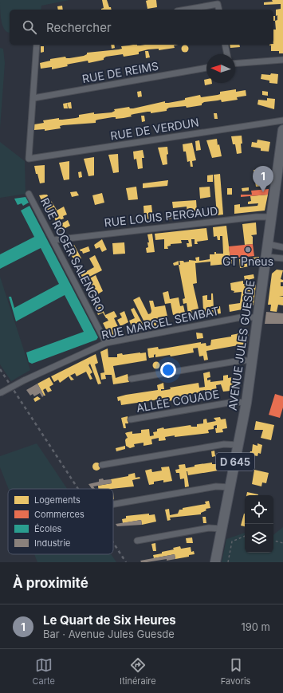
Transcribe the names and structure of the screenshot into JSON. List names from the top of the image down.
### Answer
{
  "streets": {
    "main road": ["AVENUE JULES GUESDE", "D 645"],
    "street": [
      "RUE DE REIMS",
      "RUE DE VERDUN",
      "RUE LOUIS PERGAUD",
      "RUE ROGER SALENGRO",
      "RUE MARCEL SEMBAT",
      "ALLÉE COUADE"
    ]
  },
  "crossings": [
    ["RUE DE REIMS", "RUE DE VERDUN"],
    ["RUE LOUIS PERGAUD", "RUE ROGER SALENGRO"],
    ["RUE LOUIS PERGAUD", "AVENUE JULES GUESDE"],
    ["RUE ROGER SALENGRO", "RUE MARCEL SEMBAT"],
    ["RUE MARCEL SEMBAT", "AVENUE JULES GUESDE"],
    ["AVENUE JULES GUESDE", "ALLÉE COUADE"]
  ],
  "places": ["GT Pneus"],
  "legend": [
    "Logements",
    "Commerces",
    "Écoles",
    "Industrie"
  ],
  "north": "left",
  "page": {
    "search": "Rechercher",
    "pins": "1",
    "heading": "À proximité",
    "list": [
      {
        "mark": "1",
        "name": "Le Quart de Six Heures",
        "note": "Bar · Avenue Jules Guesde",
        "value": "190 m"
      }
    ],
    "nav": ["Carte", "Itinéraire", "Favoris"]
  }
}
